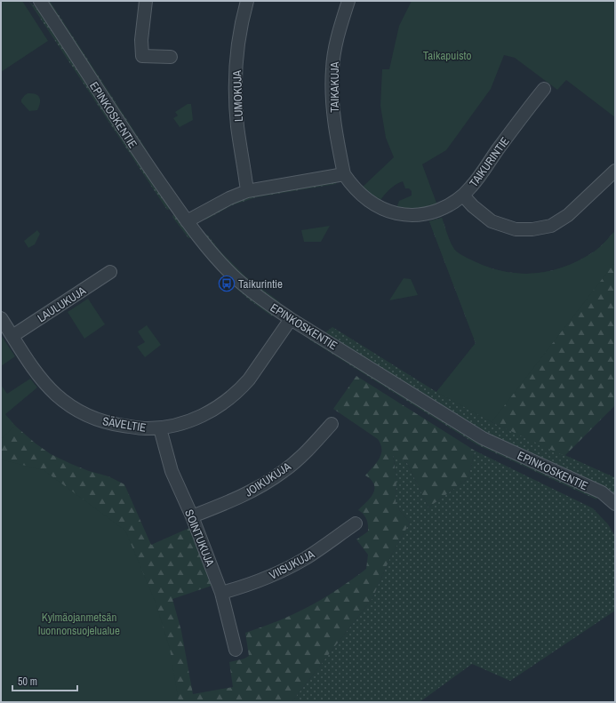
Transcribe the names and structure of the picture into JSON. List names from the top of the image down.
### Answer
{
  "streets": {
    "street": [
      "TAIKAKUJA",
      "LUMOKUJA",
      "EPINKOSKENTIE",
      "TAIKURINTIE",
      "LAULUKUJA",
      "SÄVELTIE",
      "JOIKUKUJA",
      "SOINTUKUJA",
      "VIISUKUJA"
    ]
  },
  "crossings": [
    ["TAIKAKUJA", "TAIKURINTIE"],
    ["EPINKOSKENTIE", "SÄVELTIE"],
    ["LAULUKUJA", "SÄVELTIE"],
    ["SÄVELTIE", "SOINTUKUJA"],
    ["JOIKUKUJA", "SOINTUKUJA"],
    ["SOINTUKUJA", "VIISUKUJA"]
  ],
  "parks": ["Taikapuisto", "Kylmäojanmetsän luonnonsuojelualue"],
  "places": {
    "bus stop": ["Taikurintie"]
  },
  "scale_bar": "50 m"
}
